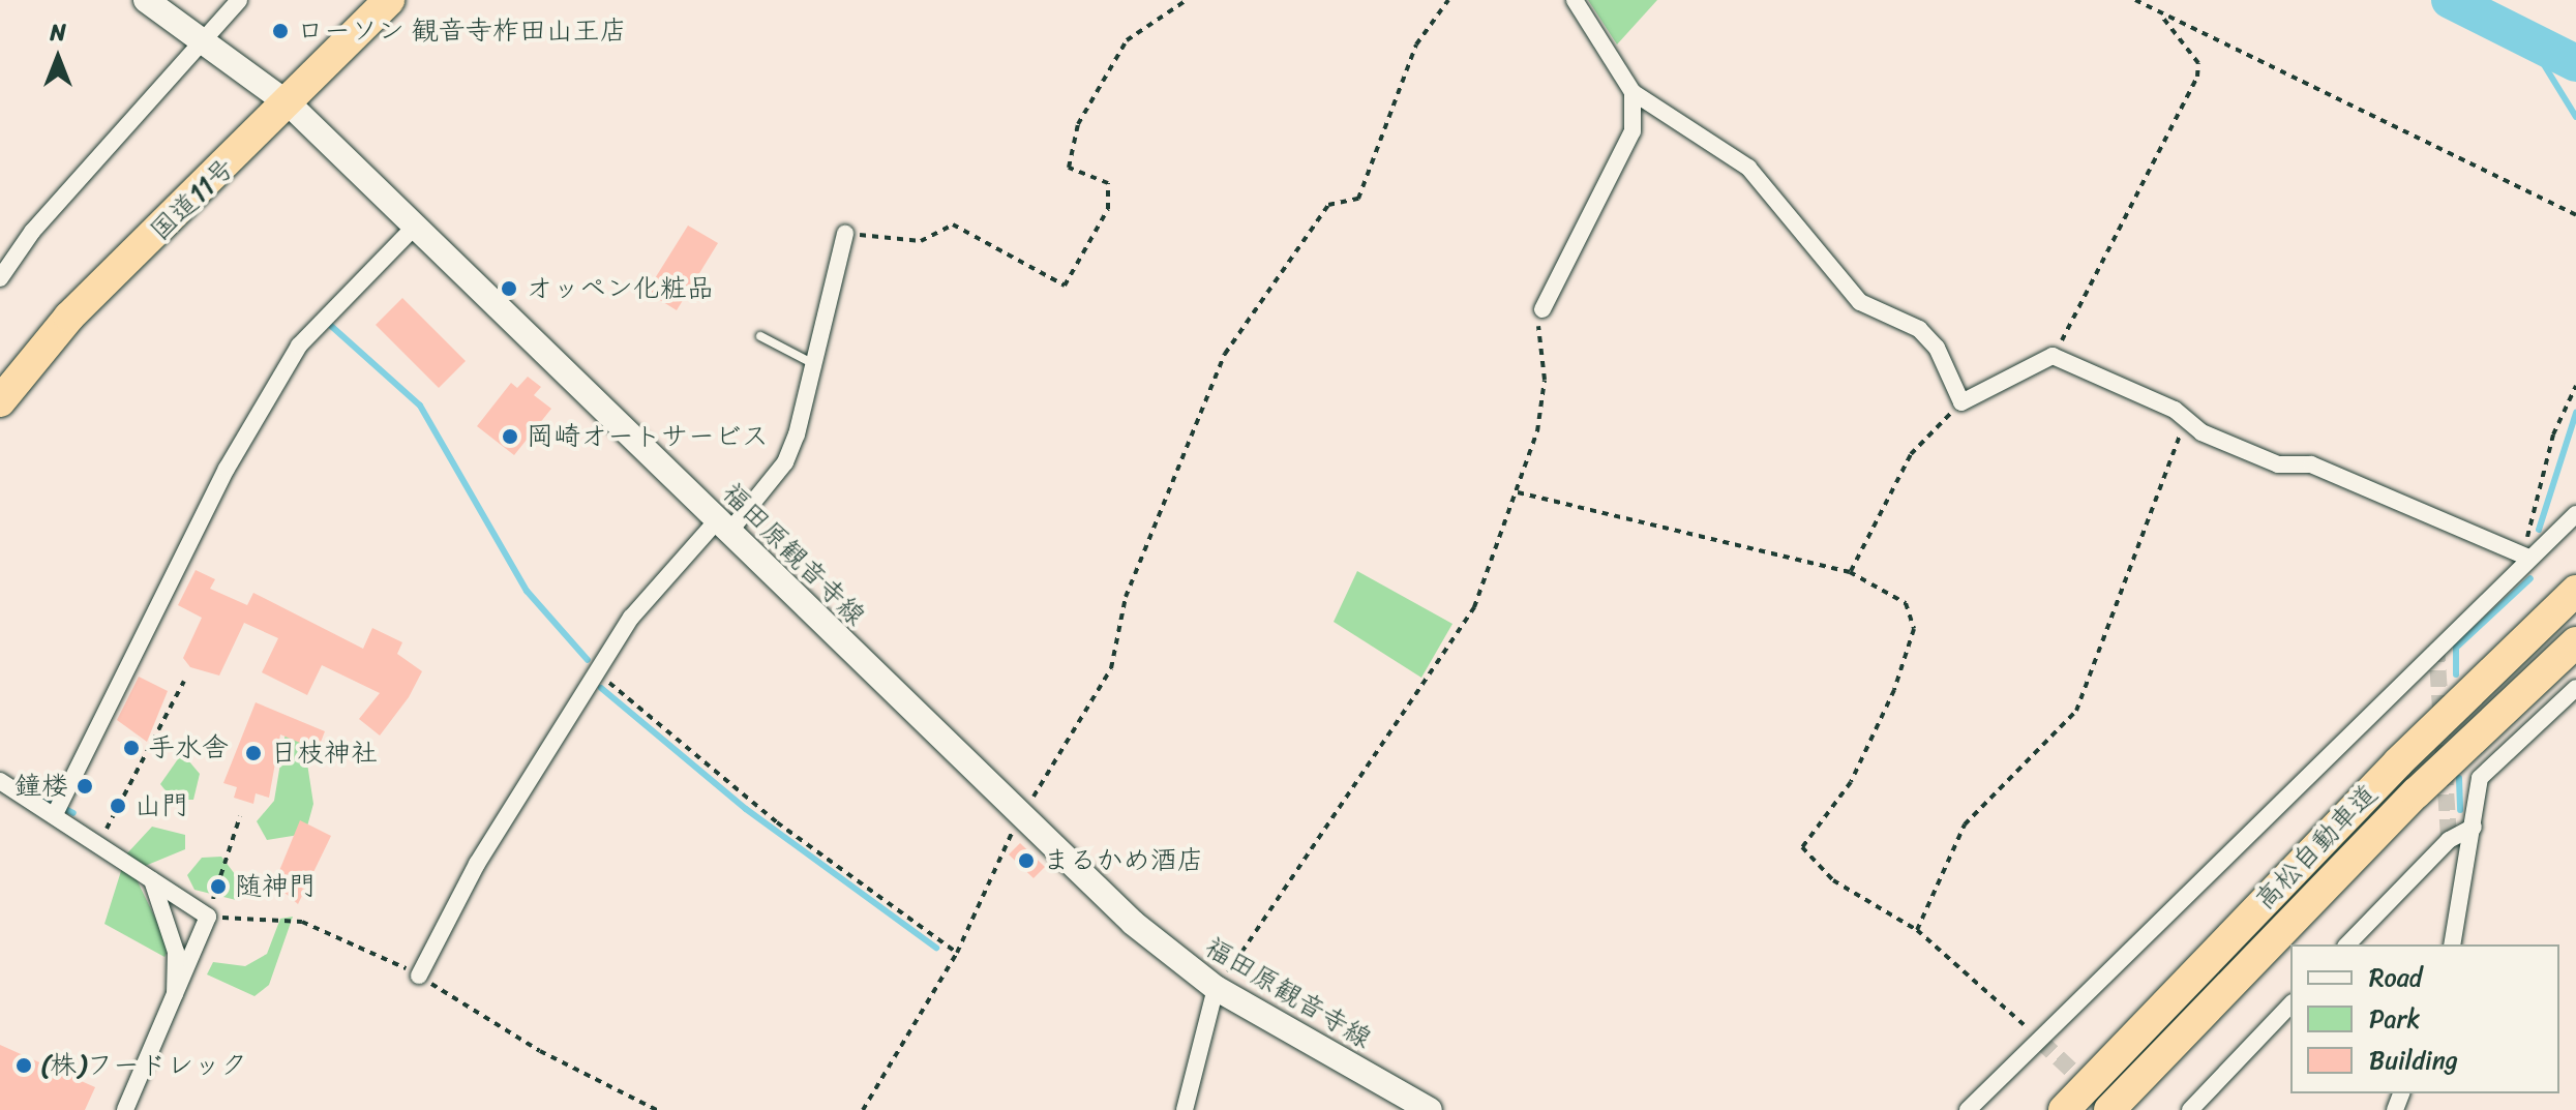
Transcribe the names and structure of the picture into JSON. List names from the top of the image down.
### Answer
{
  "streets": {
    "highway": ["国道11号", "高松自動車道"],
    "main road": ["福田原観音寺線"]
  },
  "crossings": [
    ["国道11号", "福田原観音寺線"]
  ],
  "places": [
    "ローソン 観音寺柞田山王店",
    "オッペン化粧品",
    "岡崎オートサービス",
    "手水舎",
    "日枝神社",
    "鐘楼",
    "山門",
    "まるかめ酒店",
    "随神門",
    "(株)フードレック"
  ],
  "legend": ["Road", "Park", "Building"],
  "north": "top"
}
